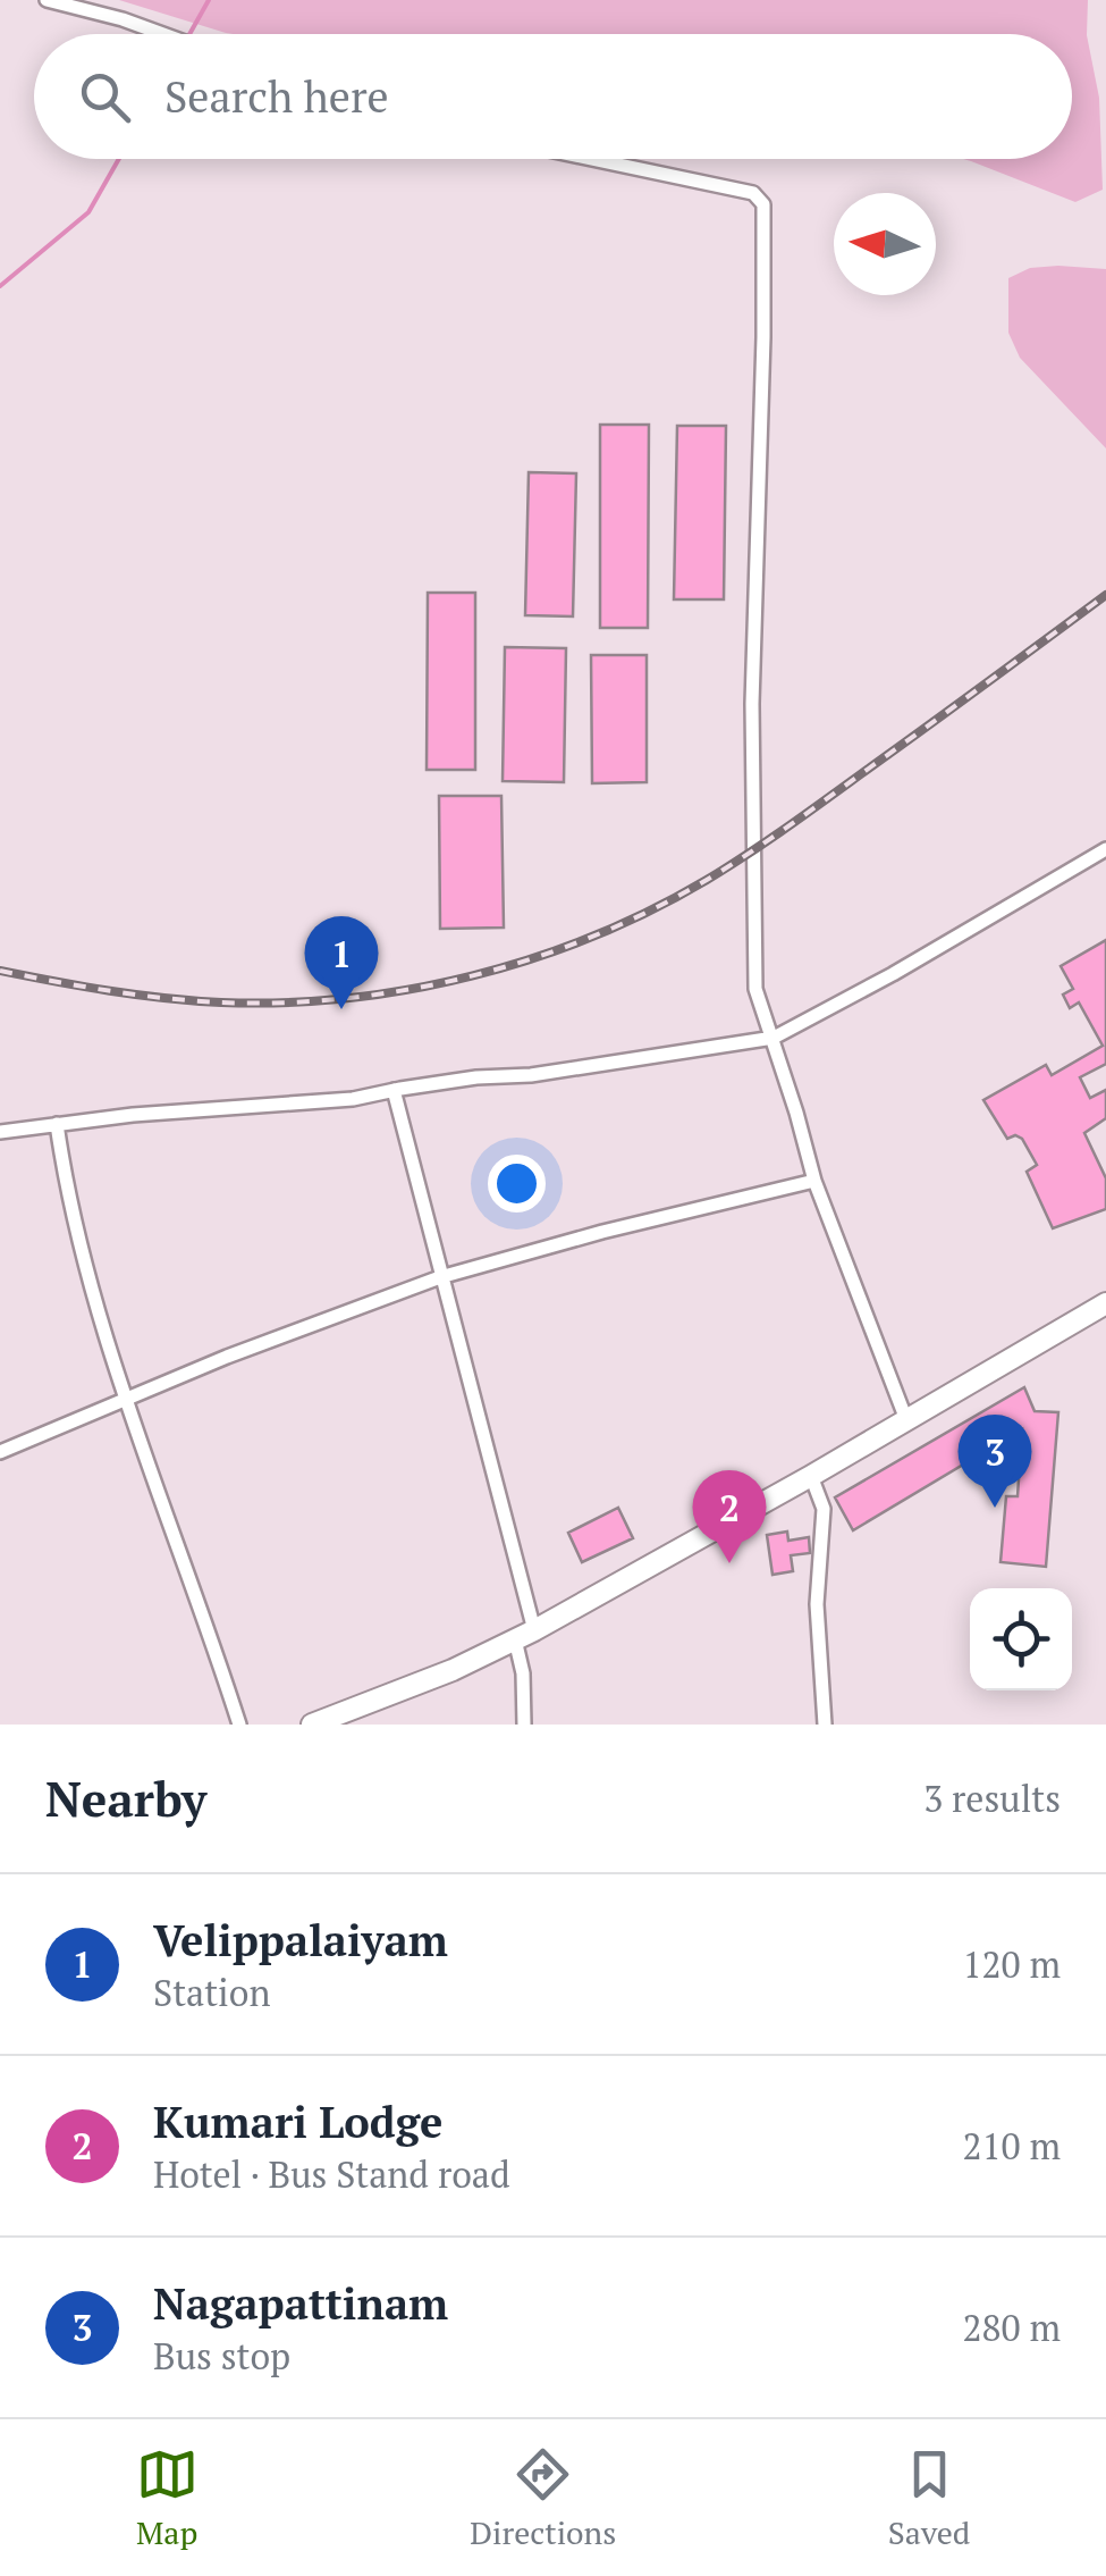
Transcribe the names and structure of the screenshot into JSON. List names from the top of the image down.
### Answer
{
  "north": "left",
  "page": {
    "search": "Search here",
    "pins": ["1", "3", "2"],
    "heading": ["Nearby", "3 results"],
    "list": [
      {
        "mark": "1",
        "name": "Velippalaiyam",
        "note": "Station",
        "value": "120 m"
      },
      {
        "mark": "2",
        "name": "Kumari Lodge",
        "note": "Hotel · Bus Stand road",
        "value": "210 m"
      },
      {
        "mark": "3",
        "name": "Nagapattinam",
        "note": "Bus stop",
        "value": "280 m"
      }
    ],
    "nav": ["Map", "Directions", "Saved"]
  }
}
